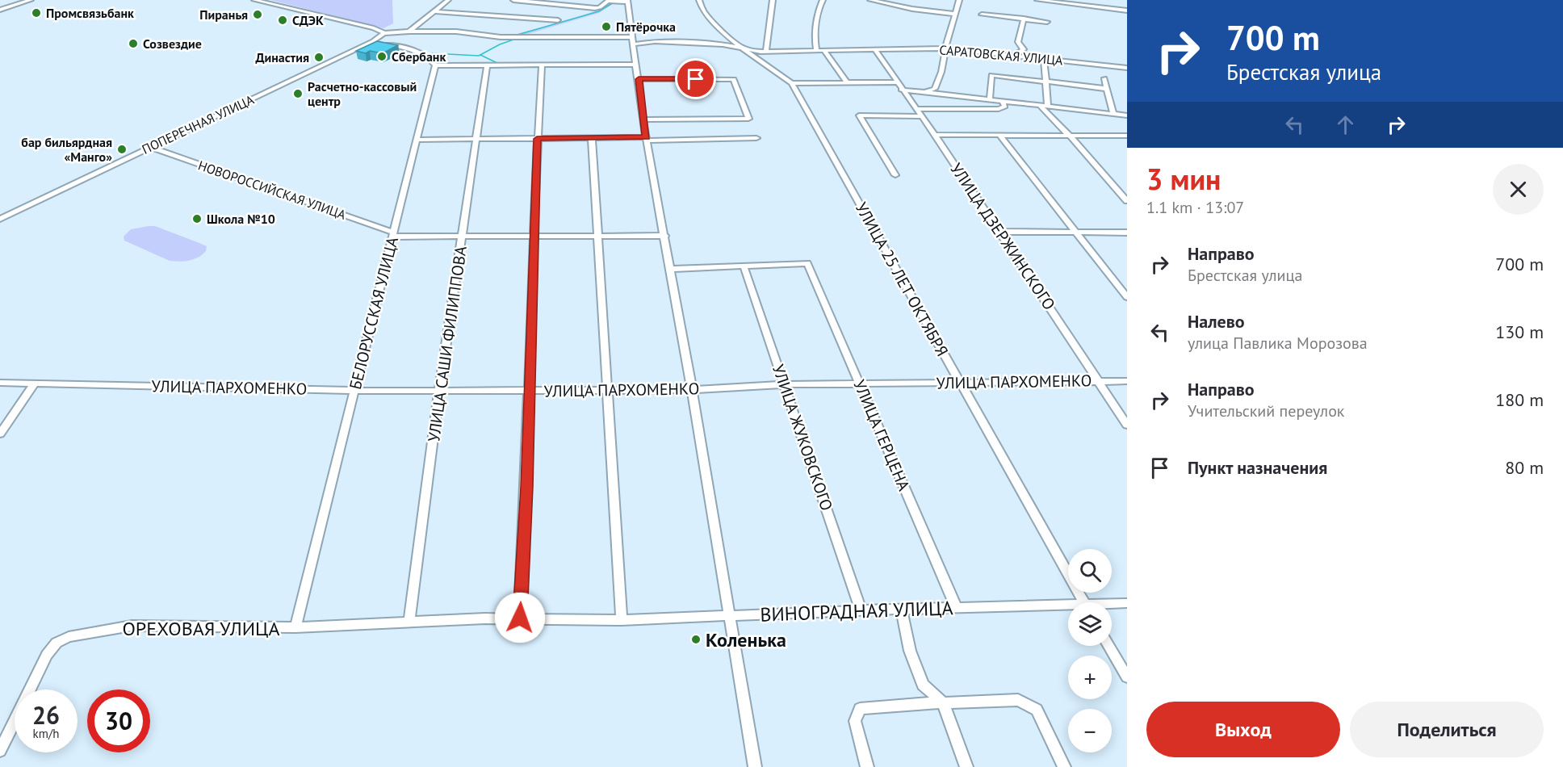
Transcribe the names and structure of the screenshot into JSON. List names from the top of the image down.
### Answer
{
  "streets": {
    "street": [
      "САРАТОВСКАЯ УЛИЦА",
      "ПОПЕРЕЧНАЯ УЛИЦА",
      "НОВОРОССИЙСКАЯ УЛИЦА",
      "УЛИЦА ДЗЕРЖИНСКОГО",
      "УЛИЦА 25 ЛЕТ ОКТЯБРЯ",
      "БЕЛОРУССКАЯ УЛИЦА",
      "УЛИЦА САШИ ФИЛИППОВА",
      "УЛИЦА ПАРХОМЕНКО",
      "УЛИЦА ГЕРЦЕНА",
      "УЛИЦА ЖУКОВСКОГО",
      "ВИНОГРАДНАЯ УЛИЦА",
      "ОРЕХОВАЯ УЛИЦА"
    ]
  },
  "crossings": [
    ["САРАТОВСКАЯ УЛИЦА", "УЛИЦА ДЗЕРЖИНСКОГО"],
    ["САРАТОВСКАЯ УЛИЦА", "УЛИЦА 25 ЛЕТ ОКТЯБРЯ"],
    ["ПОПЕРЕЧНАЯ УЛИЦА", "НОВОРОССИЙСКАЯ УЛИЦА"],
    ["НОВОРОССИЙСКАЯ УЛИЦА", "БЕЛОРУССКАЯ УЛИЦА"],
    ["УЛИЦА ДЗЕРЖИНСКОГО", "УЛИЦА ПАРХОМЕНКО"],
    ["УЛИЦА 25 ЛЕТ ОКТЯБРЯ", "УЛИЦА ПАРХОМЕНКО"],
    ["БЕЛОРУССКАЯ УЛИЦА", "УЛИЦА ПАРХОМЕНКО"],
    ["БЕЛОРУССКАЯ УЛИЦА", "ВИНОГРАДНАЯ УЛИЦА"],
    ["БЕЛОРУССКАЯ УЛИЦА", "ОРЕХОВАЯ УЛИЦА"],
    ["УЛИЦА САШИ ФИЛИППОВА", "УЛИЦА ПАРХОМЕНКО"],
    ["УЛИЦА САШИ ФИЛИППОВА", "ВИНОГРАДНАЯ УЛИЦА"],
    ["УЛИЦА ПАРХОМЕНКО", "УЛИЦА ГЕРЦЕНА"],
    ["УЛИЦА ПАРХОМЕНКО", "УЛИЦА ЖУКОВСКОГО"],
    ["УЛИЦА ГЕРЦЕНА", "УЛИЦА ЖУКОВСКОГО"],
    ["УЛИЦА ГЕРЦЕНА", "ВИНОГРАДНАЯ УЛИЦА"],
    ["УЛИЦА ЖУКОВСКОГО", "ВИНОГРАДНАЯ УЛИЦА"],
    ["ВИНОГРАДНАЯ УЛИЦА", "ОРЕХОВАЯ УЛИЦА"]
  ],
  "places": [
    "Промсвязьбанк",
    "Пиранья",
    "СДЭК",
    "Пятёрочка",
    "Созвездие",
    "Сбербанк",
    "Династия",
    "Расчетно-кассовый центр",
    "бар бильярдная «Манго»",
    "Школа №10",
    "Коленька"
  ],
  "page": {
    "turn": ["700 m", "Брестская улица"],
    "heading": ["3 мин", "1.1 km · 13:07"],
    "list": [
      {
        "name": "Направо",
        "note": "Брестская улица",
        "value": "700 m"
      },
      {
        "name": "Налево",
        "note": "улица Павлика Морозова",
        "value": "130 m"
      },
      {
        "name": "Направо",
        "note": "Учительский переулок",
        "value": "180 m"
      },
      {
        "name": "Пункт назначения",
        "value": "80 m"
      }
    ],
    "map_buttons": ["+", "−"],
    "speed": "26 km/h",
    "limit": "30",
    "buttons": ["Выход", "Поделиться"]
  }
}
